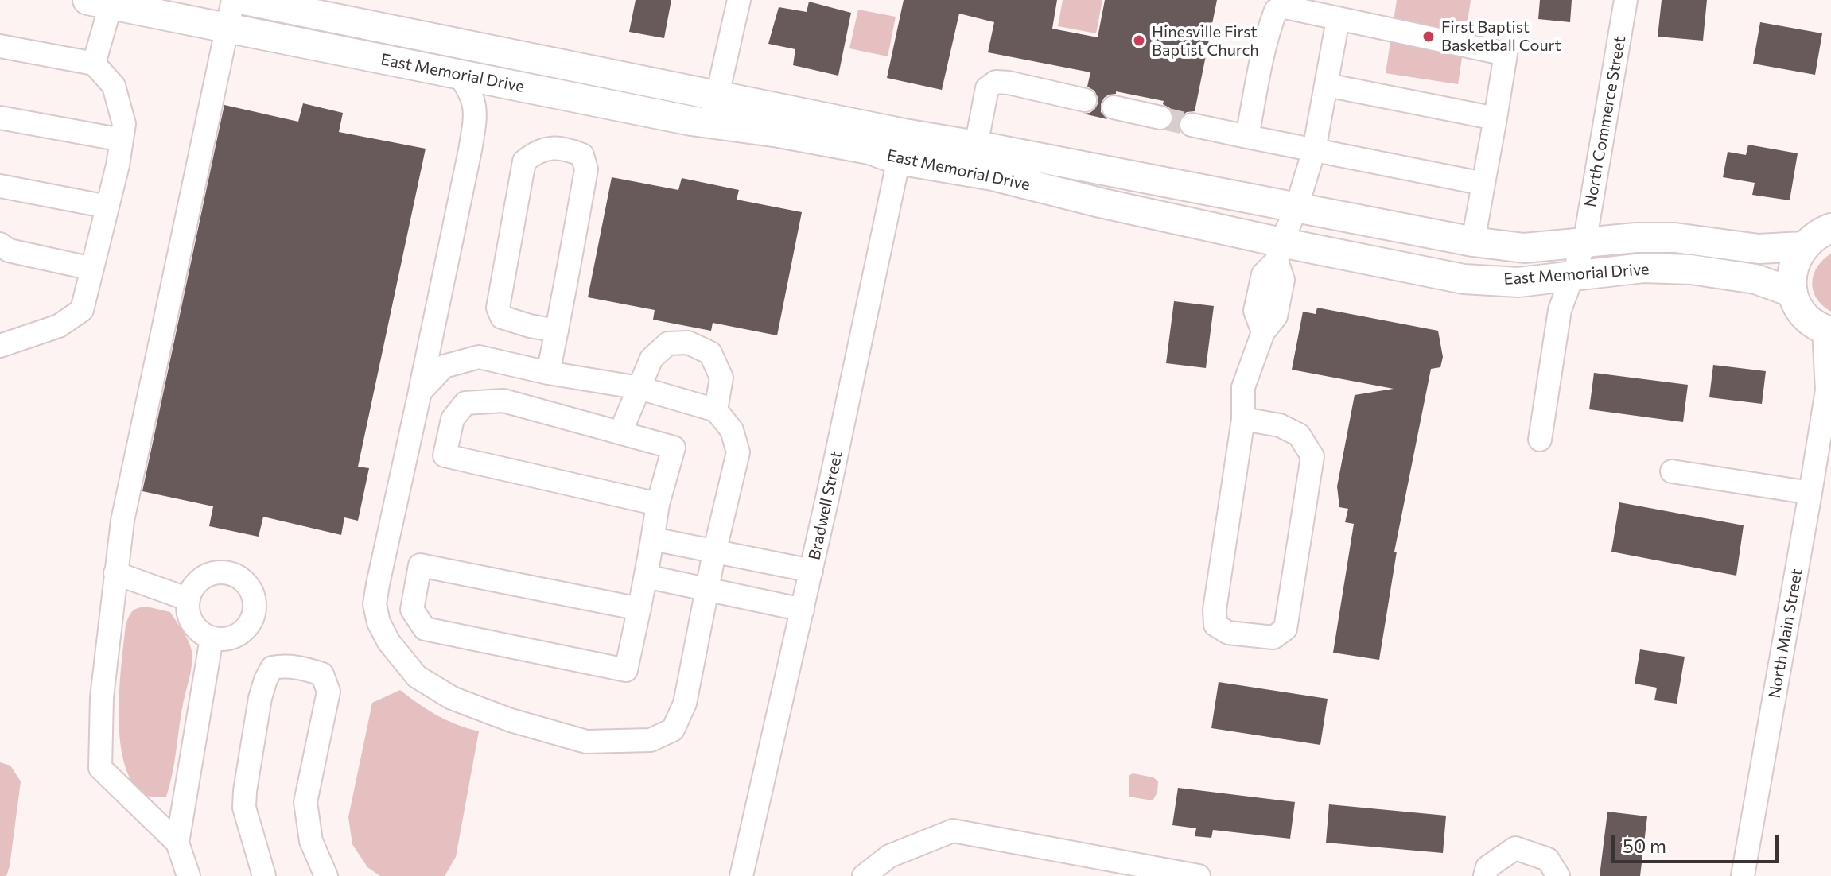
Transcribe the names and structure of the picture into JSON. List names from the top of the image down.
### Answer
{
  "streets": {
    "main road": ["East Memorial Drive"],
    "street": ["North Commerce Street", "Bradwell Street", "North Main Street"]
  },
  "crossings": [
    ["East Memorial Drive", "North Commerce Street"],
    ["East Memorial Drive", "Bradwell Street"]
  ],
  "places": ["First Baptist Basketball Court", "Hinesville First Baptist Church"],
  "scale_bar": "50 m"
}
